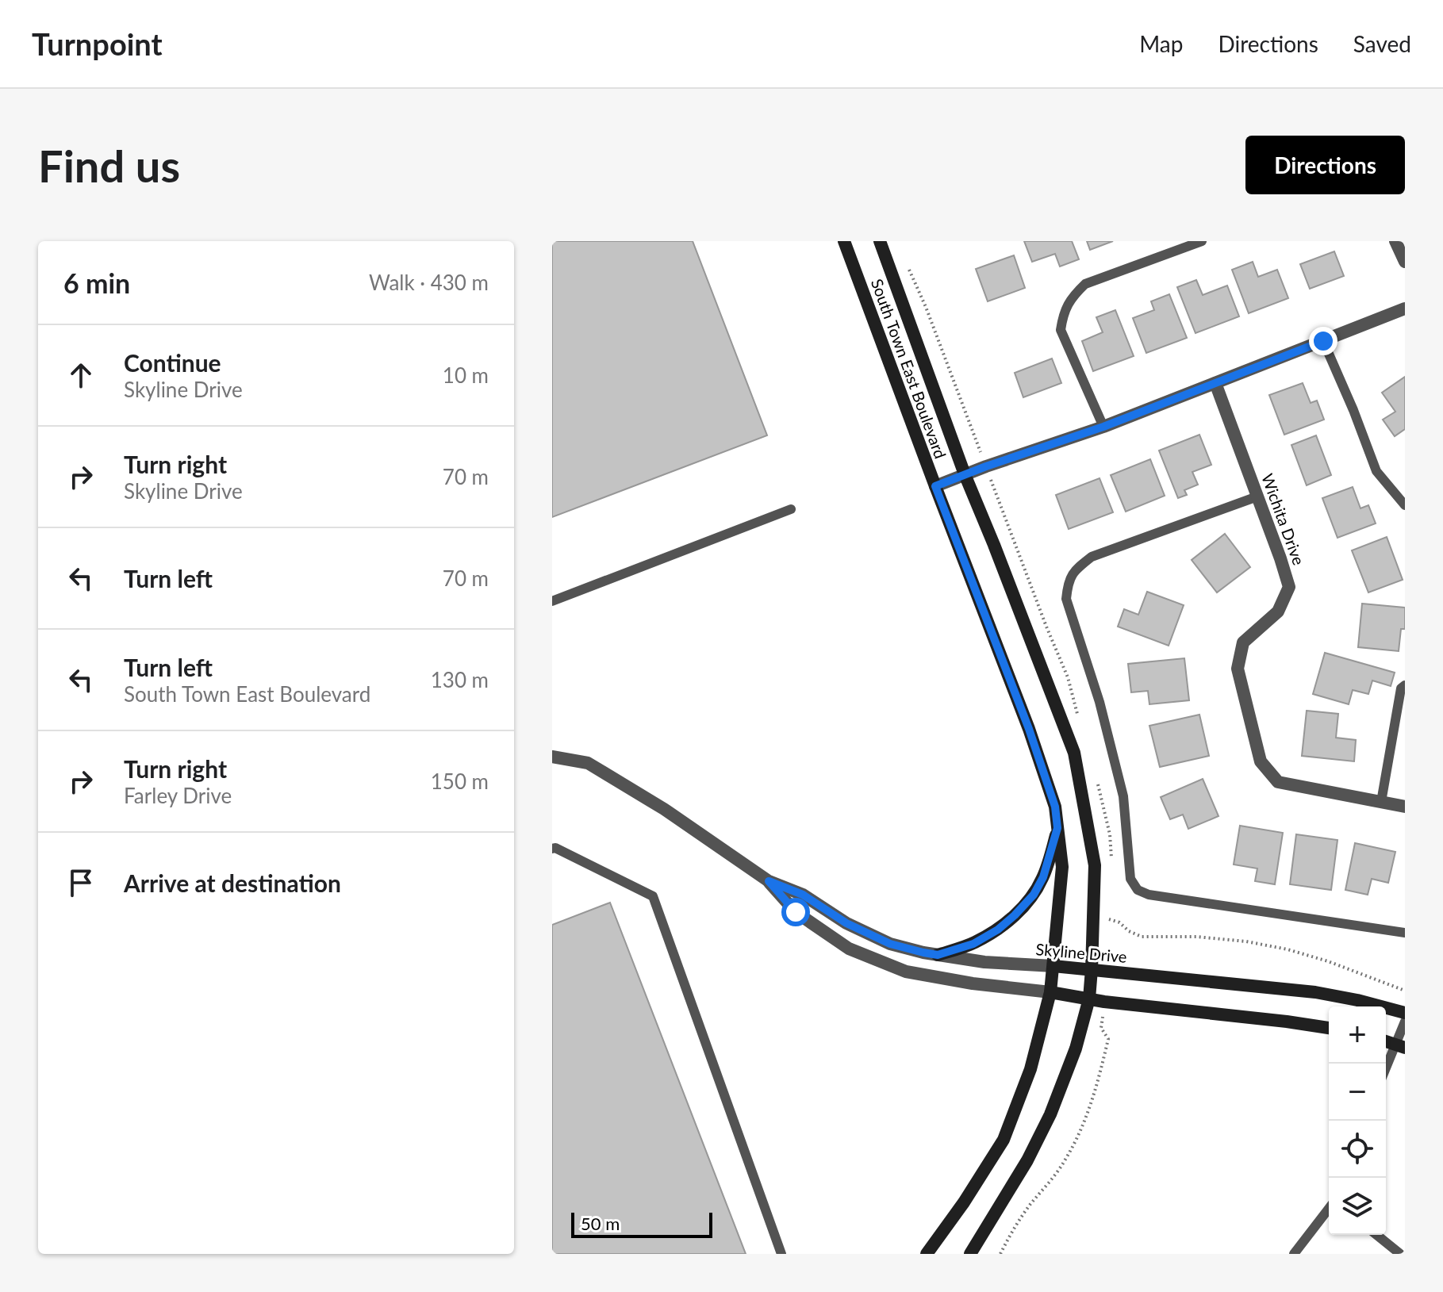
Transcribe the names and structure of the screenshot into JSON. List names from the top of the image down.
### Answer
{
  "streets": {
    "main road": ["South Town East Boulevard", "Skyline Drive"],
    "street": ["Wichita Drive"]
  },
  "crossings": [
    ["South Town East Boulevard", "Skyline Drive"]
  ],
  "scale_bar": "50 m",
  "page": {
    "header": "Turnpoint",
    "nav": ["Map", "Directions", "Saved"],
    "buttons": "Directions",
    "title": "Find us",
    "heading": ["6 min", "Walk · 430 m"],
    "list": [
      ["Continue", "Skyline Drive", "10 m"],
      ["Turn right", "Skyline Drive", "70 m"],
      ["Turn left", "70 m"],
      ["Turn left", "South Town East Boulevard", "130 m"],
      ["Turn right", "Farley Drive", "150 m"],
      "Arrive at destination"
    ],
    "map_buttons": ["+", "−"],
    "scale": "50 m"
  }
}
